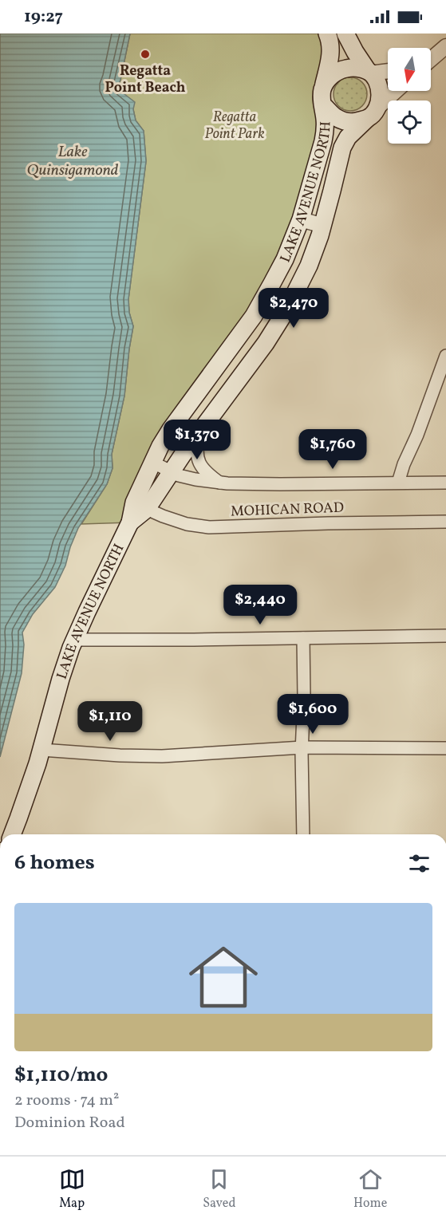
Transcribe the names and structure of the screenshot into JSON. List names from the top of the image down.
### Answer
{
  "streets": {
    "main road": ["LAKE AVENUE NORTH"],
    "street": ["MOHICAN ROAD"]
  },
  "crossings": [
    ["LAKE AVENUE NORTH", "MOHICAN ROAD"]
  ],
  "water": ["Lake Quinsigamond"],
  "parks": ["Regatta Point Park"],
  "places": ["Regatta Point Beach"],
  "north": "bottom",
  "page": {
    "status": "19:27",
    "price": [
      "$2,470",
      "$1,370",
      "$1,760",
      "$2,440",
      "$1,600",
      "$1,110"
    ],
    "heading": "6 homes",
    "list": [
      {
        "name": "$1,110/mo",
        "note": "2 rooms · 74 m² · Dominion Road"
      }
    ],
    "tabs": ["Map", "Saved", "Home"]
  }
}
